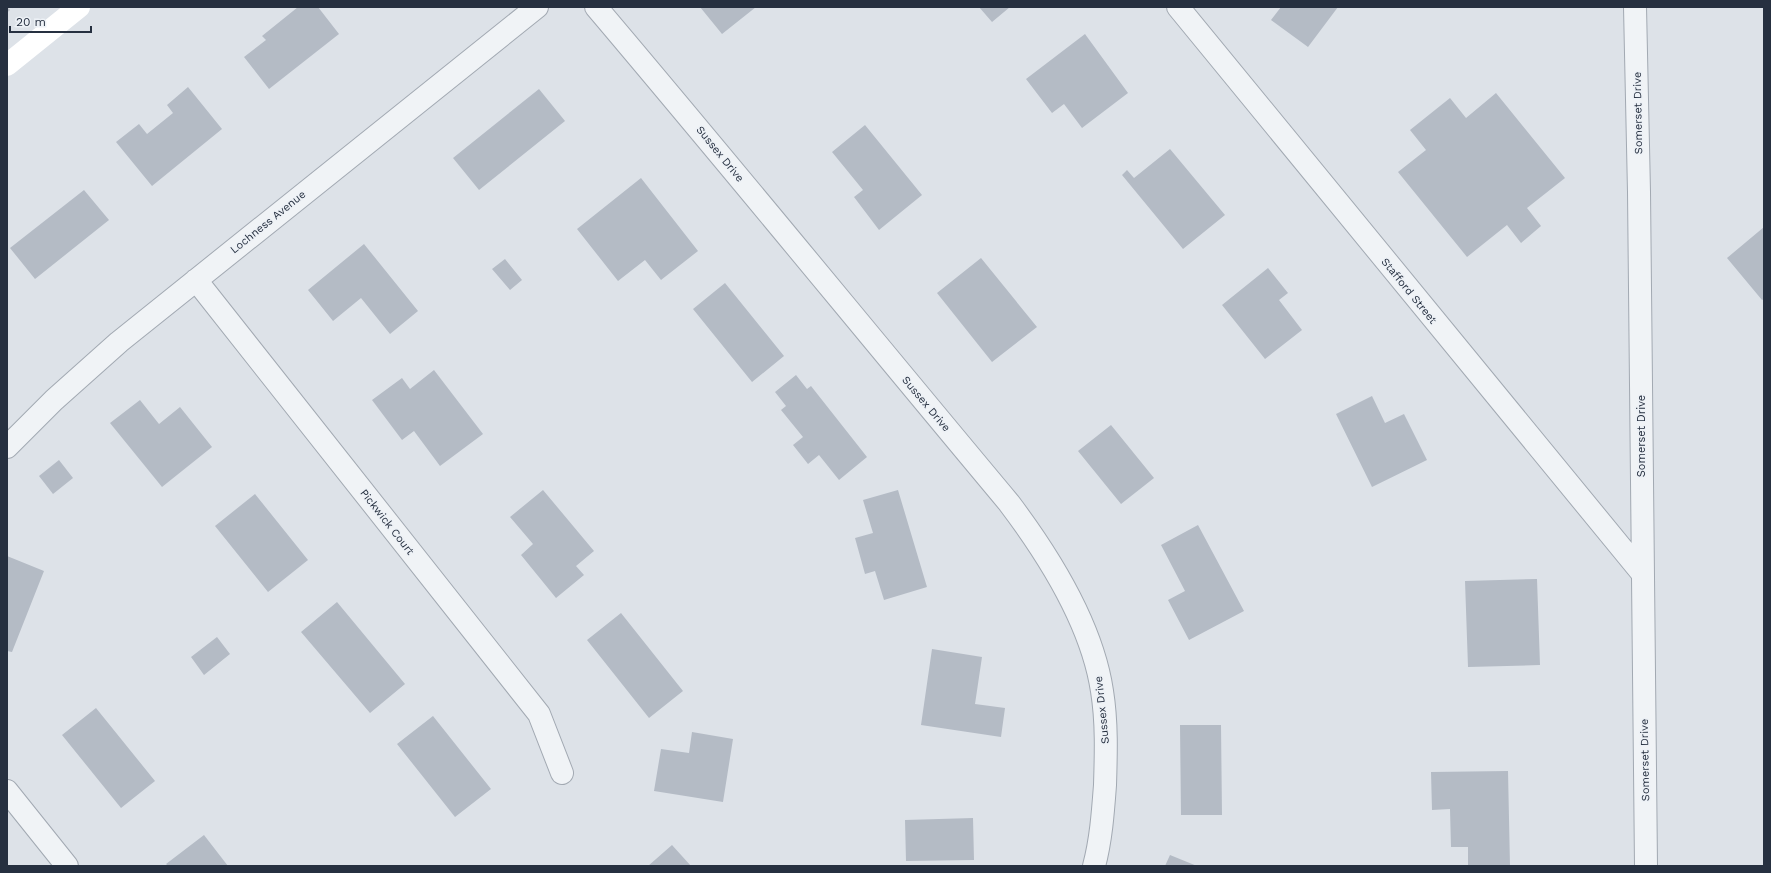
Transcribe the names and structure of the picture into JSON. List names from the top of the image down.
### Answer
{
  "streets": {
    "street": [
      "Somerset Drive",
      "Sussex Drive",
      "Lochness Avenue",
      "Stafford Street",
      "Pickwick Court"
    ]
  },
  "crossings": [
    ["Somerset Drive", "Stafford Street"],
    ["Lochness Avenue", "Pickwick Court"]
  ],
  "scale_bar": "20 m"
}
